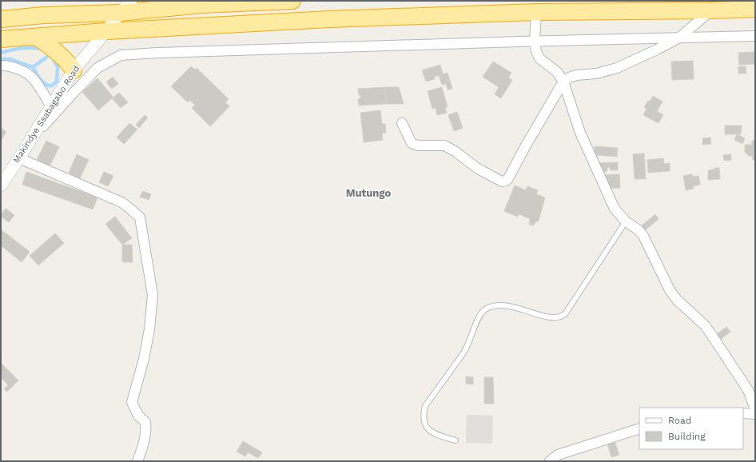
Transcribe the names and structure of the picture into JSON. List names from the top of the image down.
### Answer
{
  "streets": {
    "street": ["Makindye Ssabagabo Road"]
  },
  "districts": ["Mutungo"],
  "legend": ["Road", "Building"]
}
